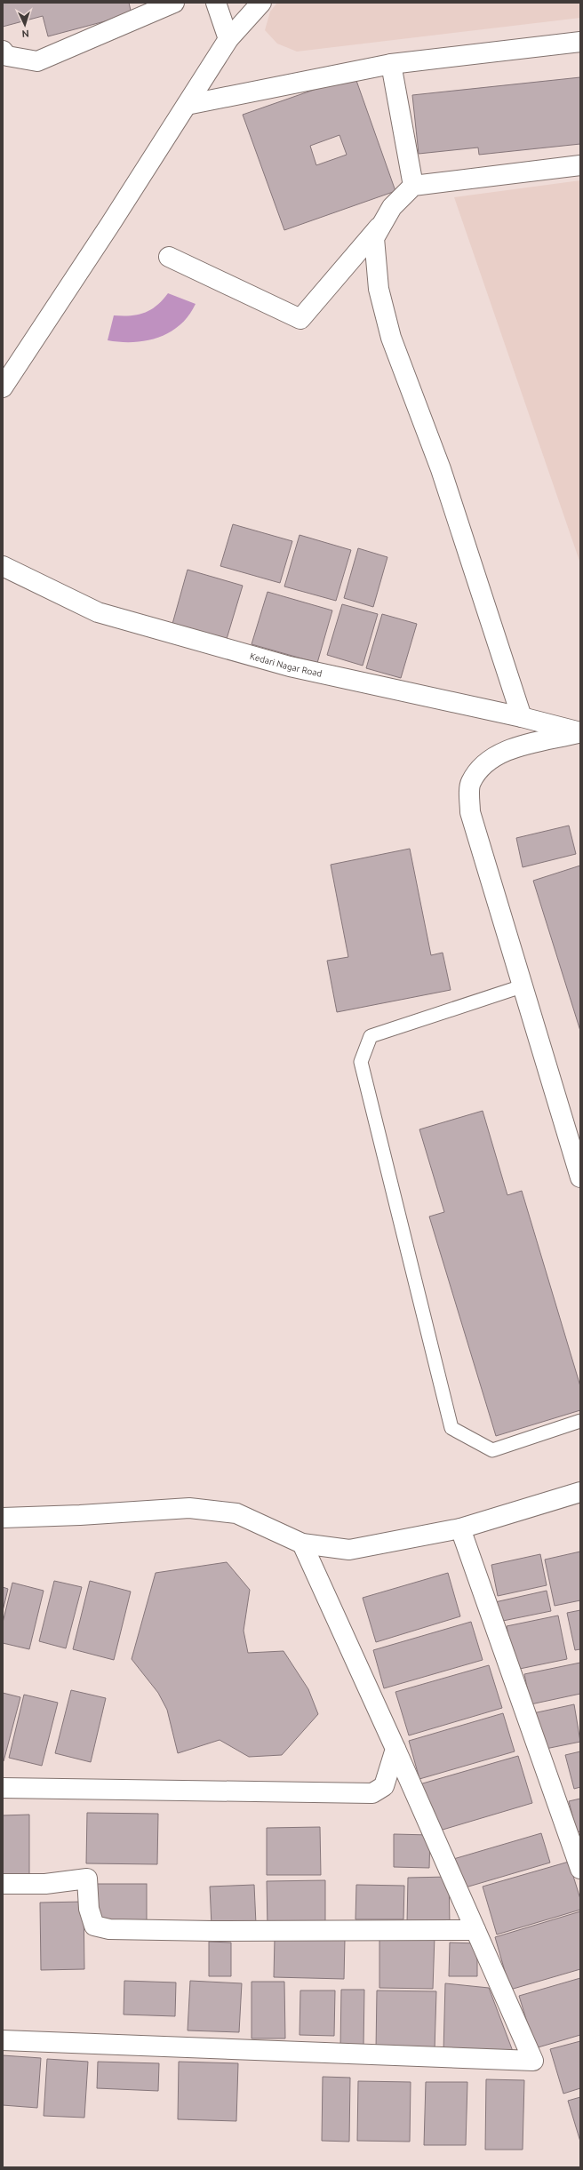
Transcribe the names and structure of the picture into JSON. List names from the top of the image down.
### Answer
{
  "streets": {
    "street": ["Kedari Nagar Road"]
  },
  "north": "bottom"
}
